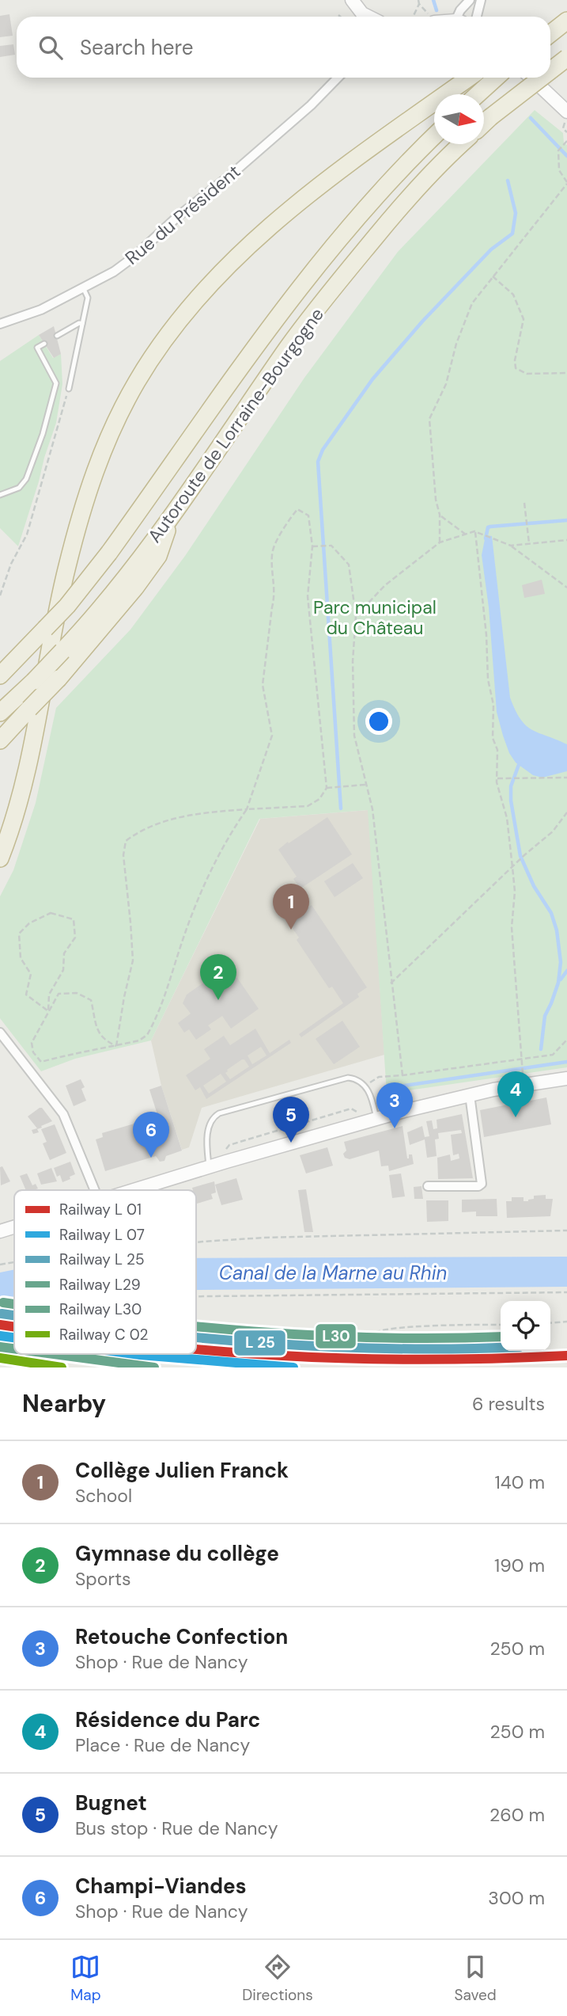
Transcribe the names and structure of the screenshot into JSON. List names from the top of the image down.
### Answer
{
  "streets": {
    "highway": ["Autoroute de Lorraine-Bourgogne"],
    "street": ["Rue du Président"]
  },
  "water": ["Canal de la Marne au Rhin"],
  "parks": ["Parc municipal du Château"],
  "lines": ["rail line L30", "rail line L29"],
  "legend": [
    "Railway L 01",
    "Railway L 07",
    "Railway L 25",
    "Railway L29",
    "Railway L30",
    "Railway C 02"
  ],
  "north": "right",
  "page": {
    "search": "Search here",
    "pins": [
      "1",
      "2",
      "4",
      "3",
      "5",
      "6"
    ],
    "heading": ["Nearby", "6 results"],
    "list": [
      {
        "mark": "1",
        "name": "Collège Julien Franck",
        "note": "School",
        "value": "140 m"
      },
      {
        "mark": "2",
        "name": "Gymnase du collège",
        "note": "Sports",
        "value": "190 m"
      },
      {
        "mark": "3",
        "name": "Retouche Confection",
        "note": "Shop · Rue de Nancy",
        "value": "250 m"
      },
      {
        "mark": "4",
        "name": "Résidence du Parc",
        "note": "Place · Rue de Nancy",
        "value": "250 m"
      },
      {
        "mark": "5",
        "name": "Bugnet",
        "note": "Bus stop · Rue de Nancy",
        "value": "260 m"
      },
      {
        "mark": "6",
        "name": "Champi-Viandes",
        "note": "Shop · Rue de Nancy",
        "value": "300 m"
      }
    ],
    "nav": ["Map", "Directions", "Saved"]
  }
}
